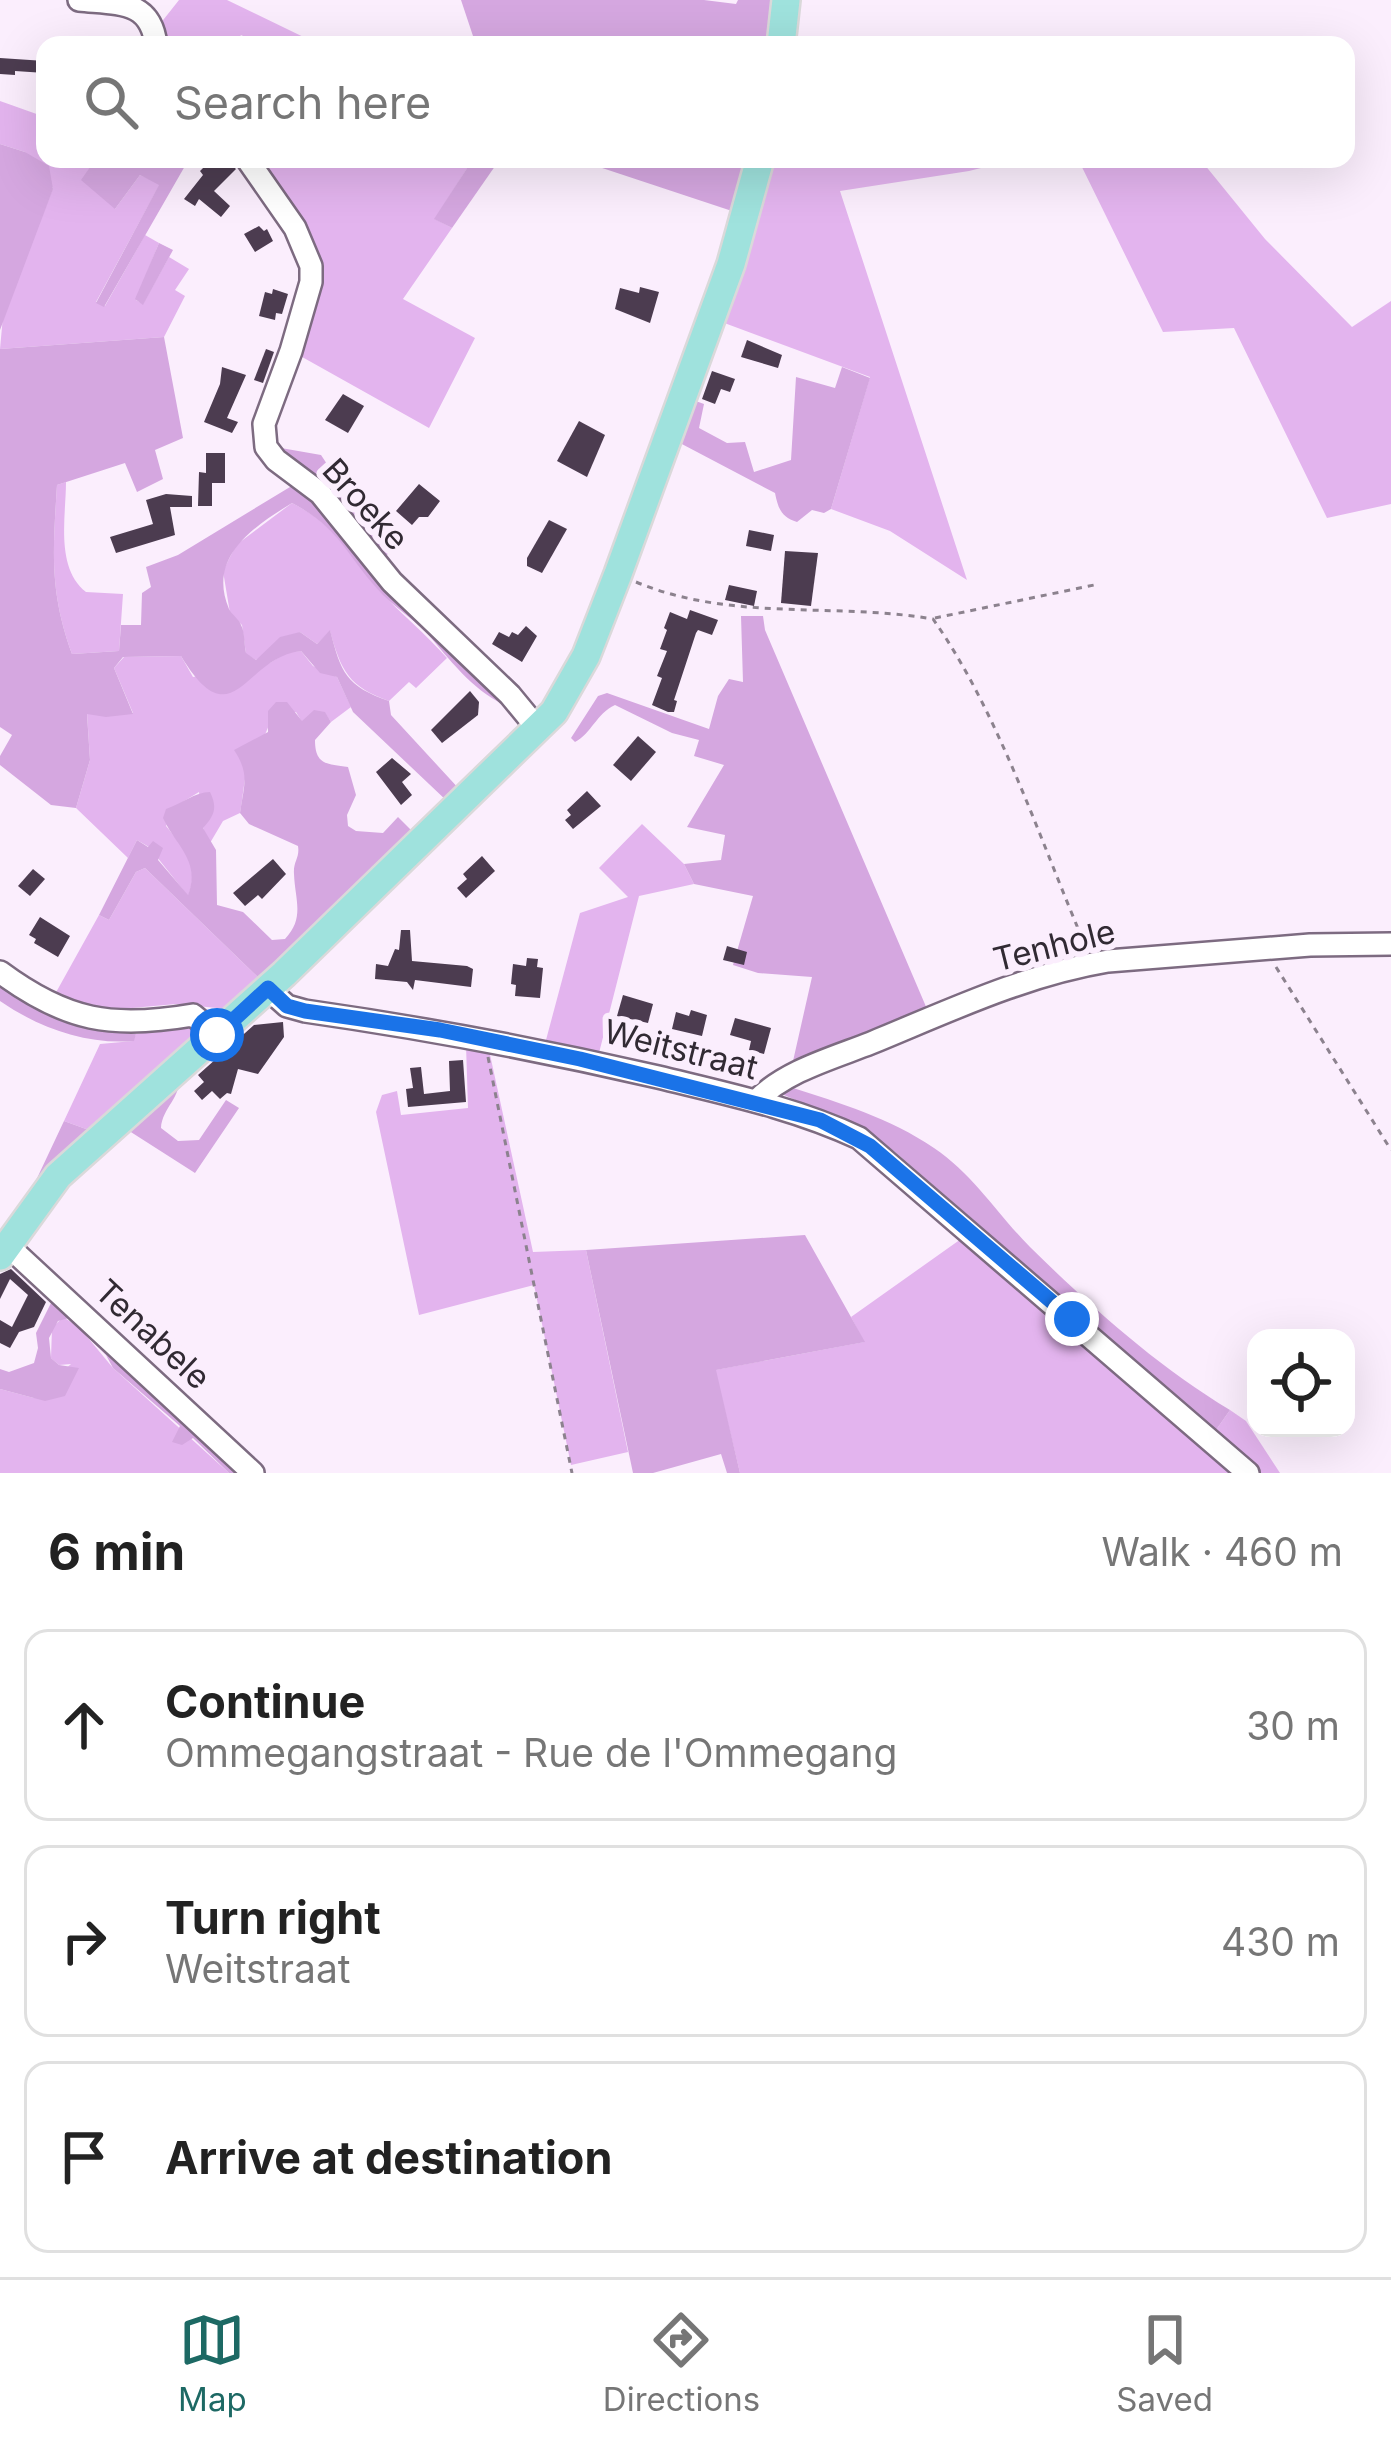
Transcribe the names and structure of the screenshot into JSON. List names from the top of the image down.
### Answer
{
  "streets": {
    "street": [
      "Broeke",
      "Tenhole",
      "Weitstraat",
      "Tenabele"
    ]
  },
  "crossings": [
    ["Tenhole", "Weitstraat"]
  ],
  "page": {
    "search": "Search here",
    "heading": ["6 min", "Walk · 460 m"],
    "list": [
      ["Continue", "Ommegangstraat - Rue de l'Ommegang", "30 m"],
      ["Turn right", "Weitstraat", "430 m"],
      "Arrive at destination"
    ],
    "nav": ["Map", "Directions", "Saved"]
  }
}
